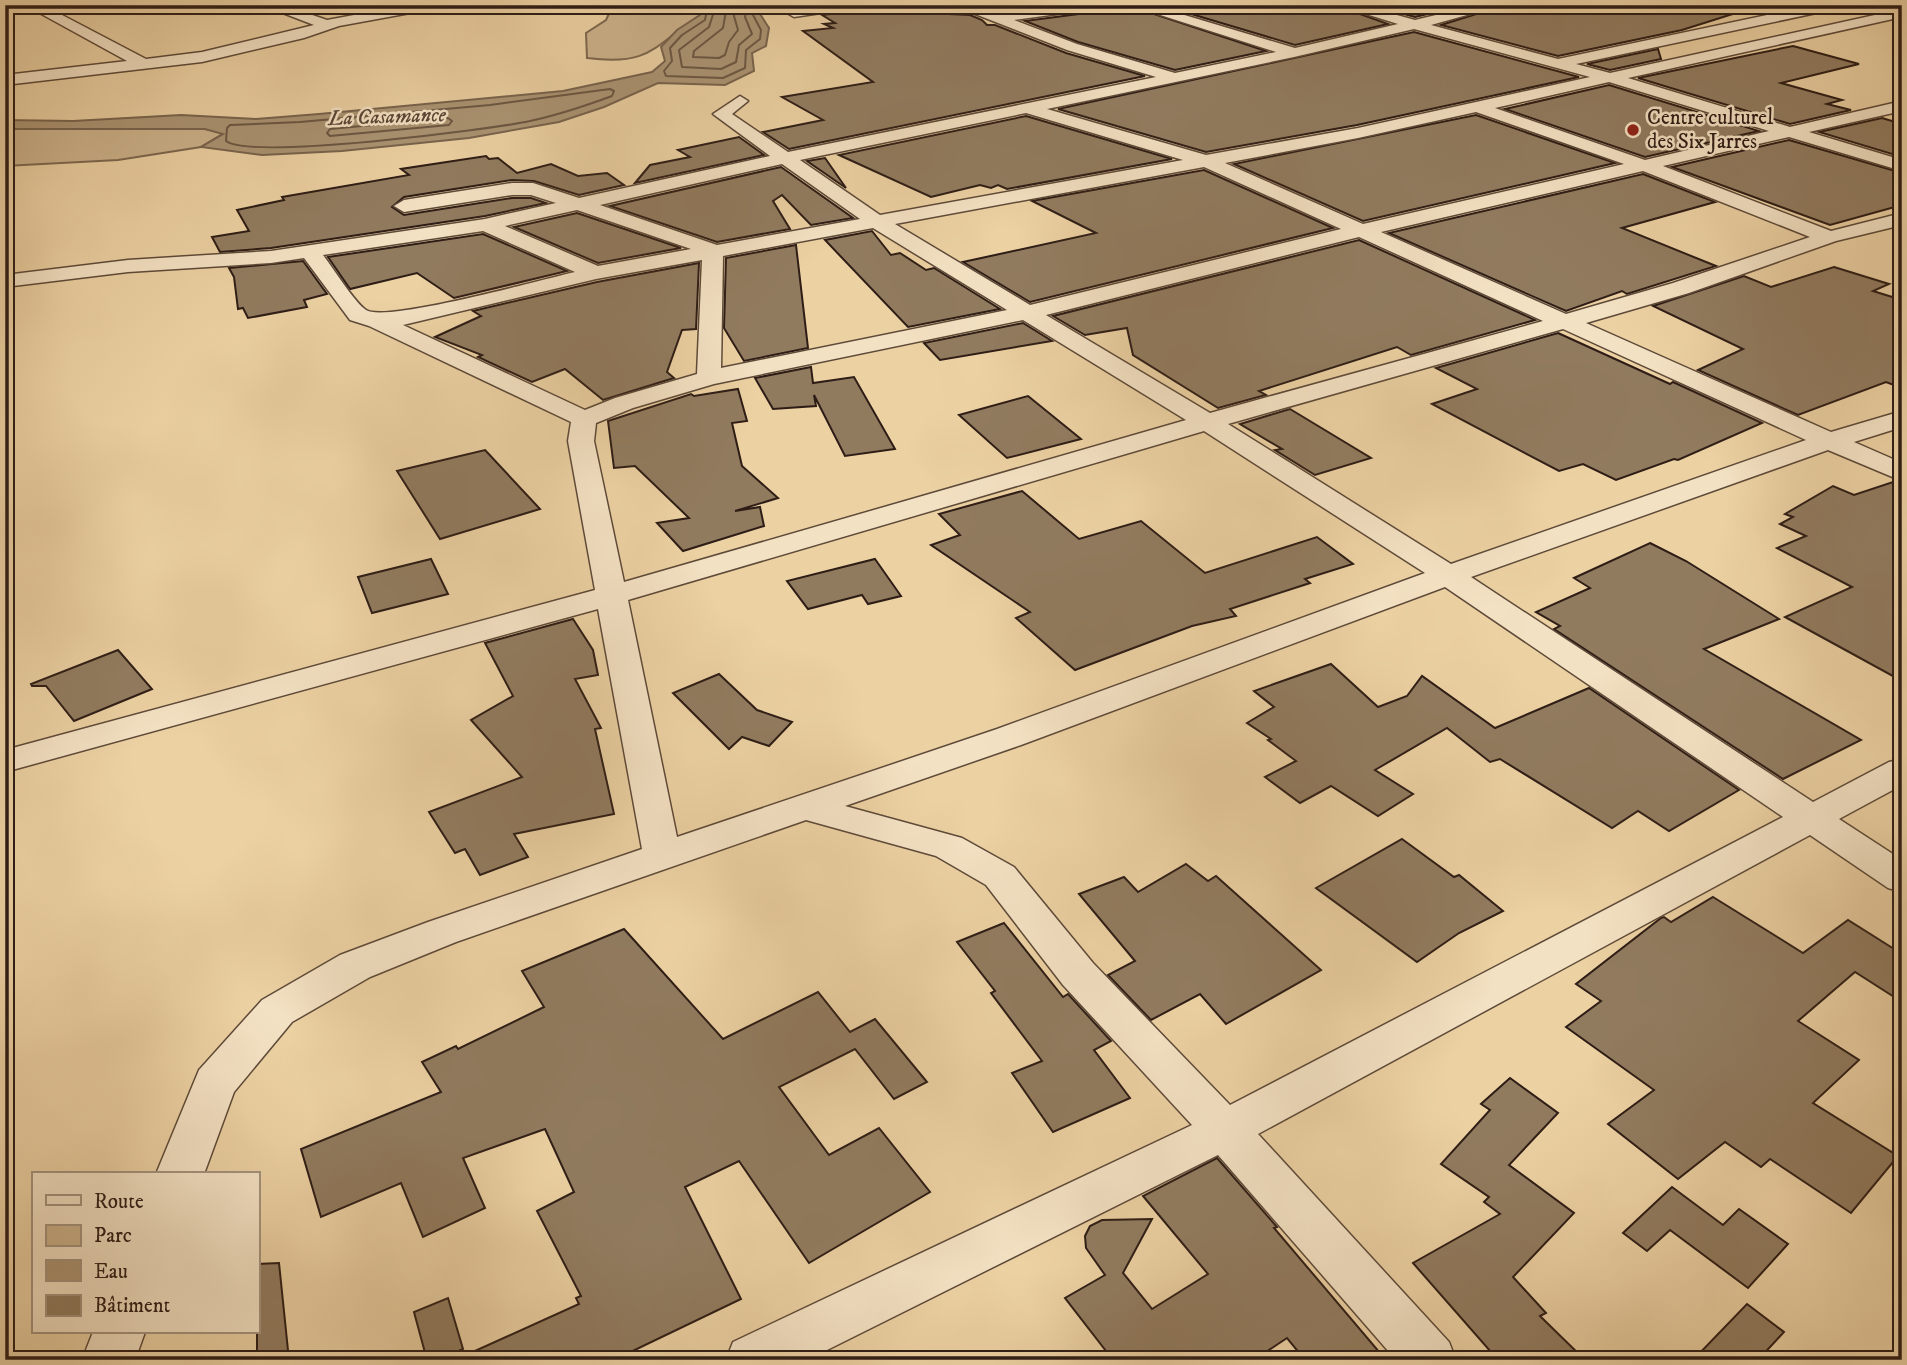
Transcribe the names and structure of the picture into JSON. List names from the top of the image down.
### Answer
{
  "water": ["La Casamance"],
  "places": ["Centre culturel des Six Jarres"],
  "legend": [
    "Route",
    "Parc",
    "Eau",
    "Bâtiment"
  ]
}
